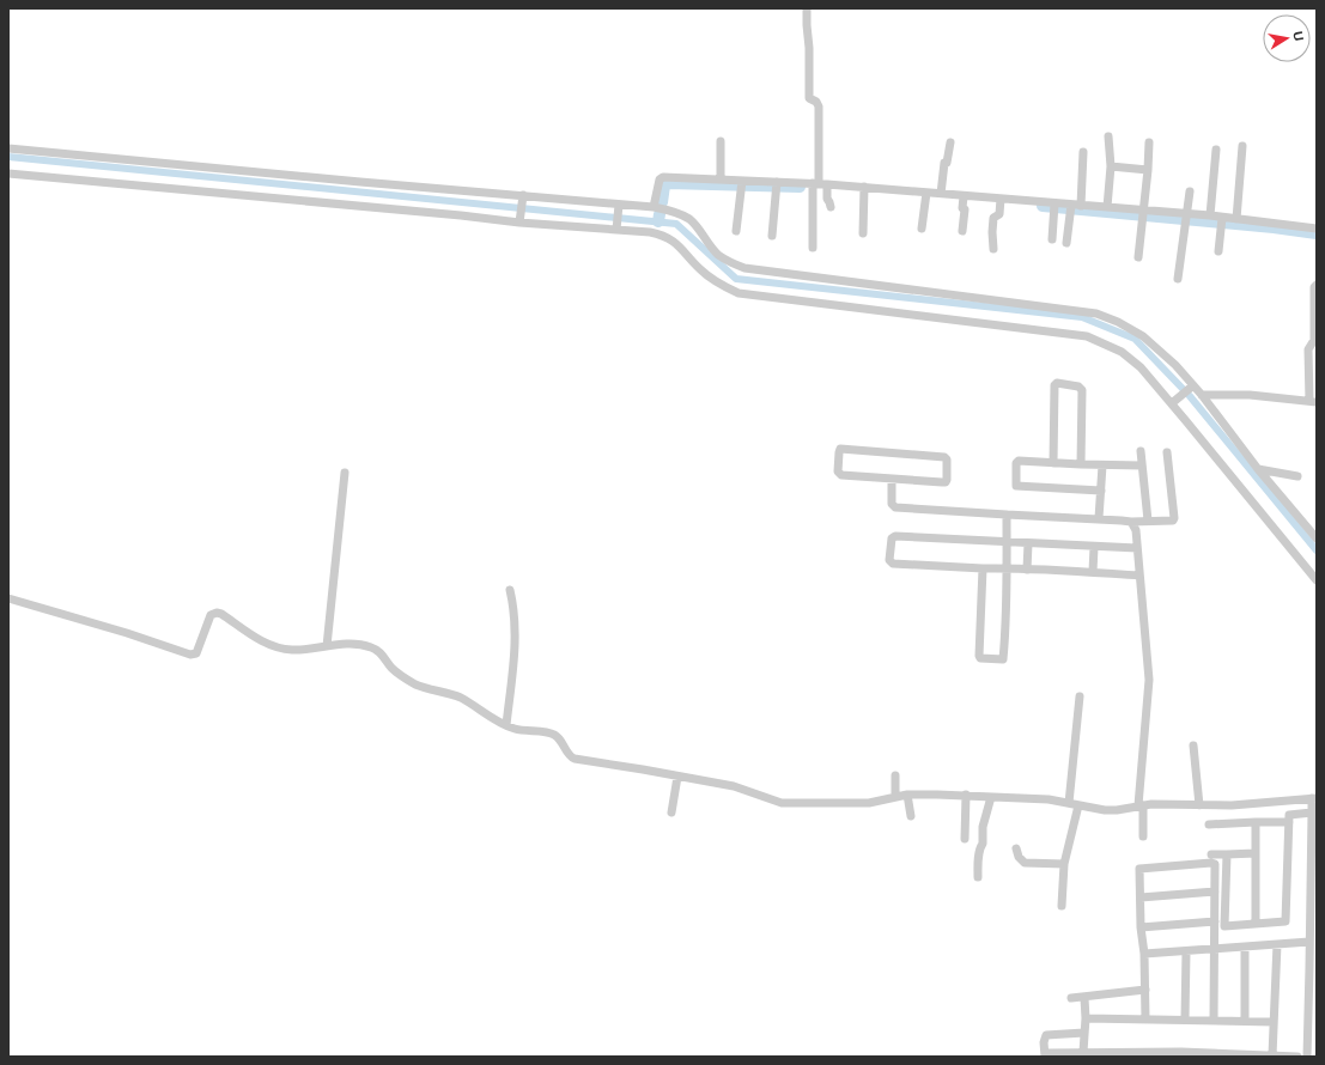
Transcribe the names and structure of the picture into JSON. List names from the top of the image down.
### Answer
{
  "north": "right"
}
